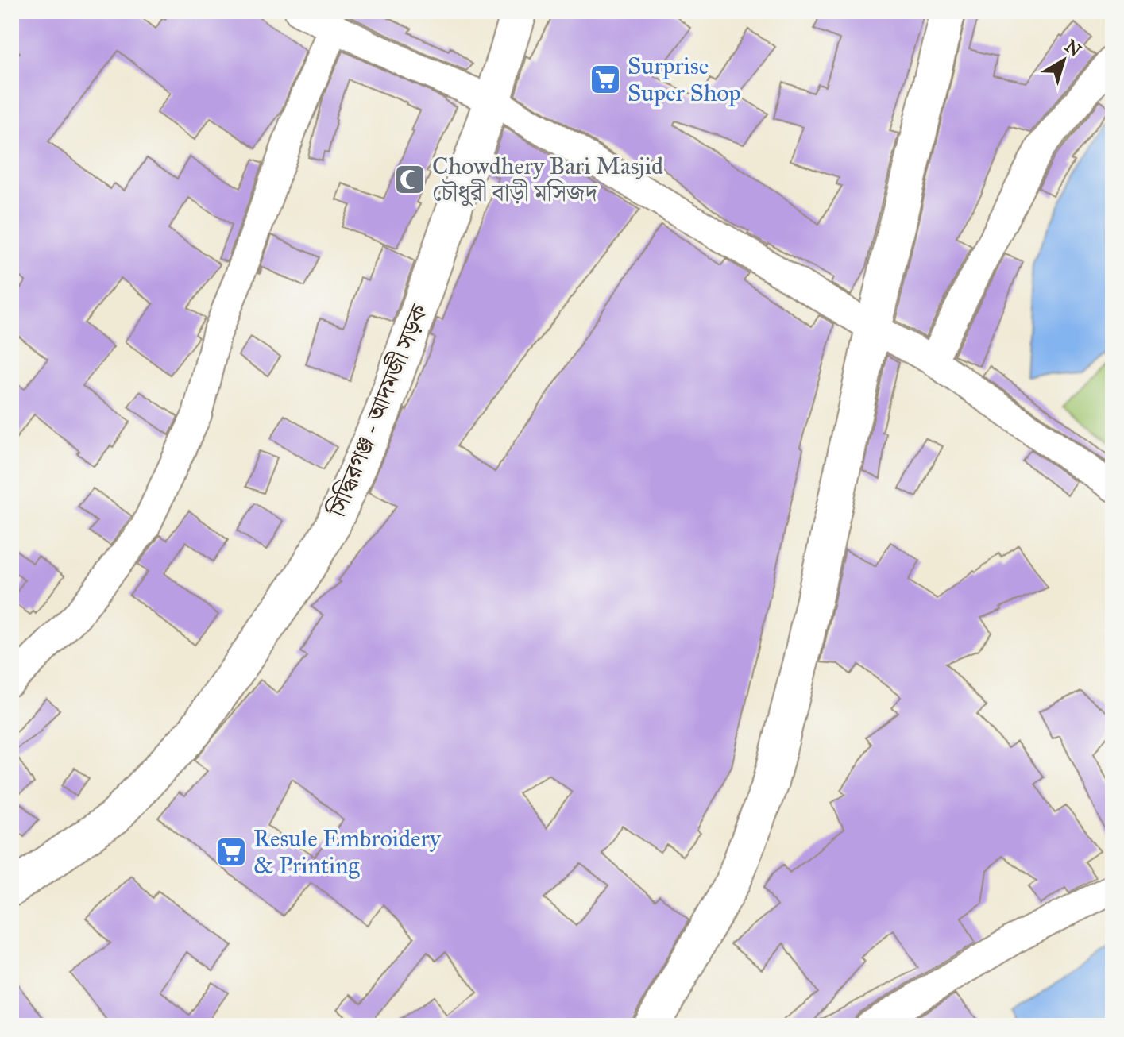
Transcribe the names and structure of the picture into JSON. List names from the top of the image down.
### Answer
{
  "streets": {
    "main road": ["সিদ্ধিরগঞ্জ - আদমজী সড়ক"]
  },
  "places": {
    "supermarket": ["Surprise Super Shop", "Resule Embroidery & Printing"],
    "mosque": ["Chowdhery Bari Masjid চৌধুরী বাড়ী মসিজদ"]
  },
  "north": "top right"
}
